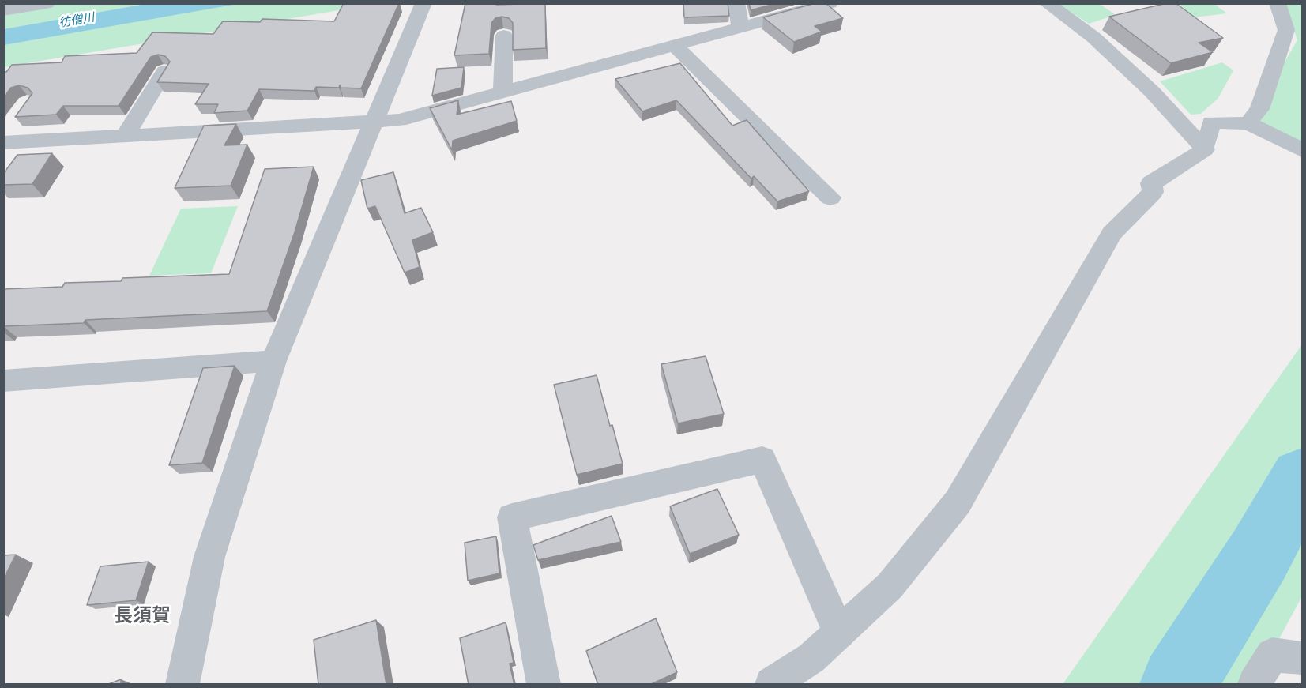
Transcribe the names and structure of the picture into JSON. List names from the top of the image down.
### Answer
{
  "districts": ["長須賀"],
  "water": ["彷僧川"]
}
